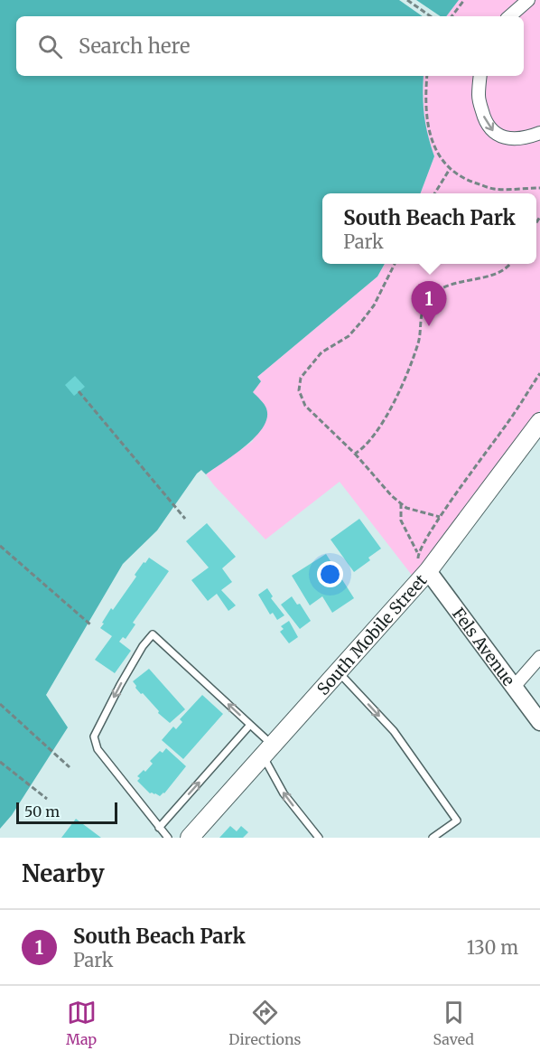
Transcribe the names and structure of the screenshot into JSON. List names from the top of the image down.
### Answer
{
  "streets": {
    "main road": ["South Mobile Street"],
    "street": ["Fels Avenue"]
  },
  "crossings": [
    ["South Mobile Street", "Fels Avenue"]
  ],
  "scale_bar": "50 m",
  "page": {
    "search": "Search here",
    "popup": ["South Beach Park", "Park"],
    "pins": "1",
    "scale": "50 m",
    "heading": "Nearby",
    "list": [
      {
        "mark": "1",
        "name": "South Beach Park",
        "note": "Park",
        "value": "130 m"
      }
    ],
    "nav": ["Map", "Directions", "Saved"]
  }
}
